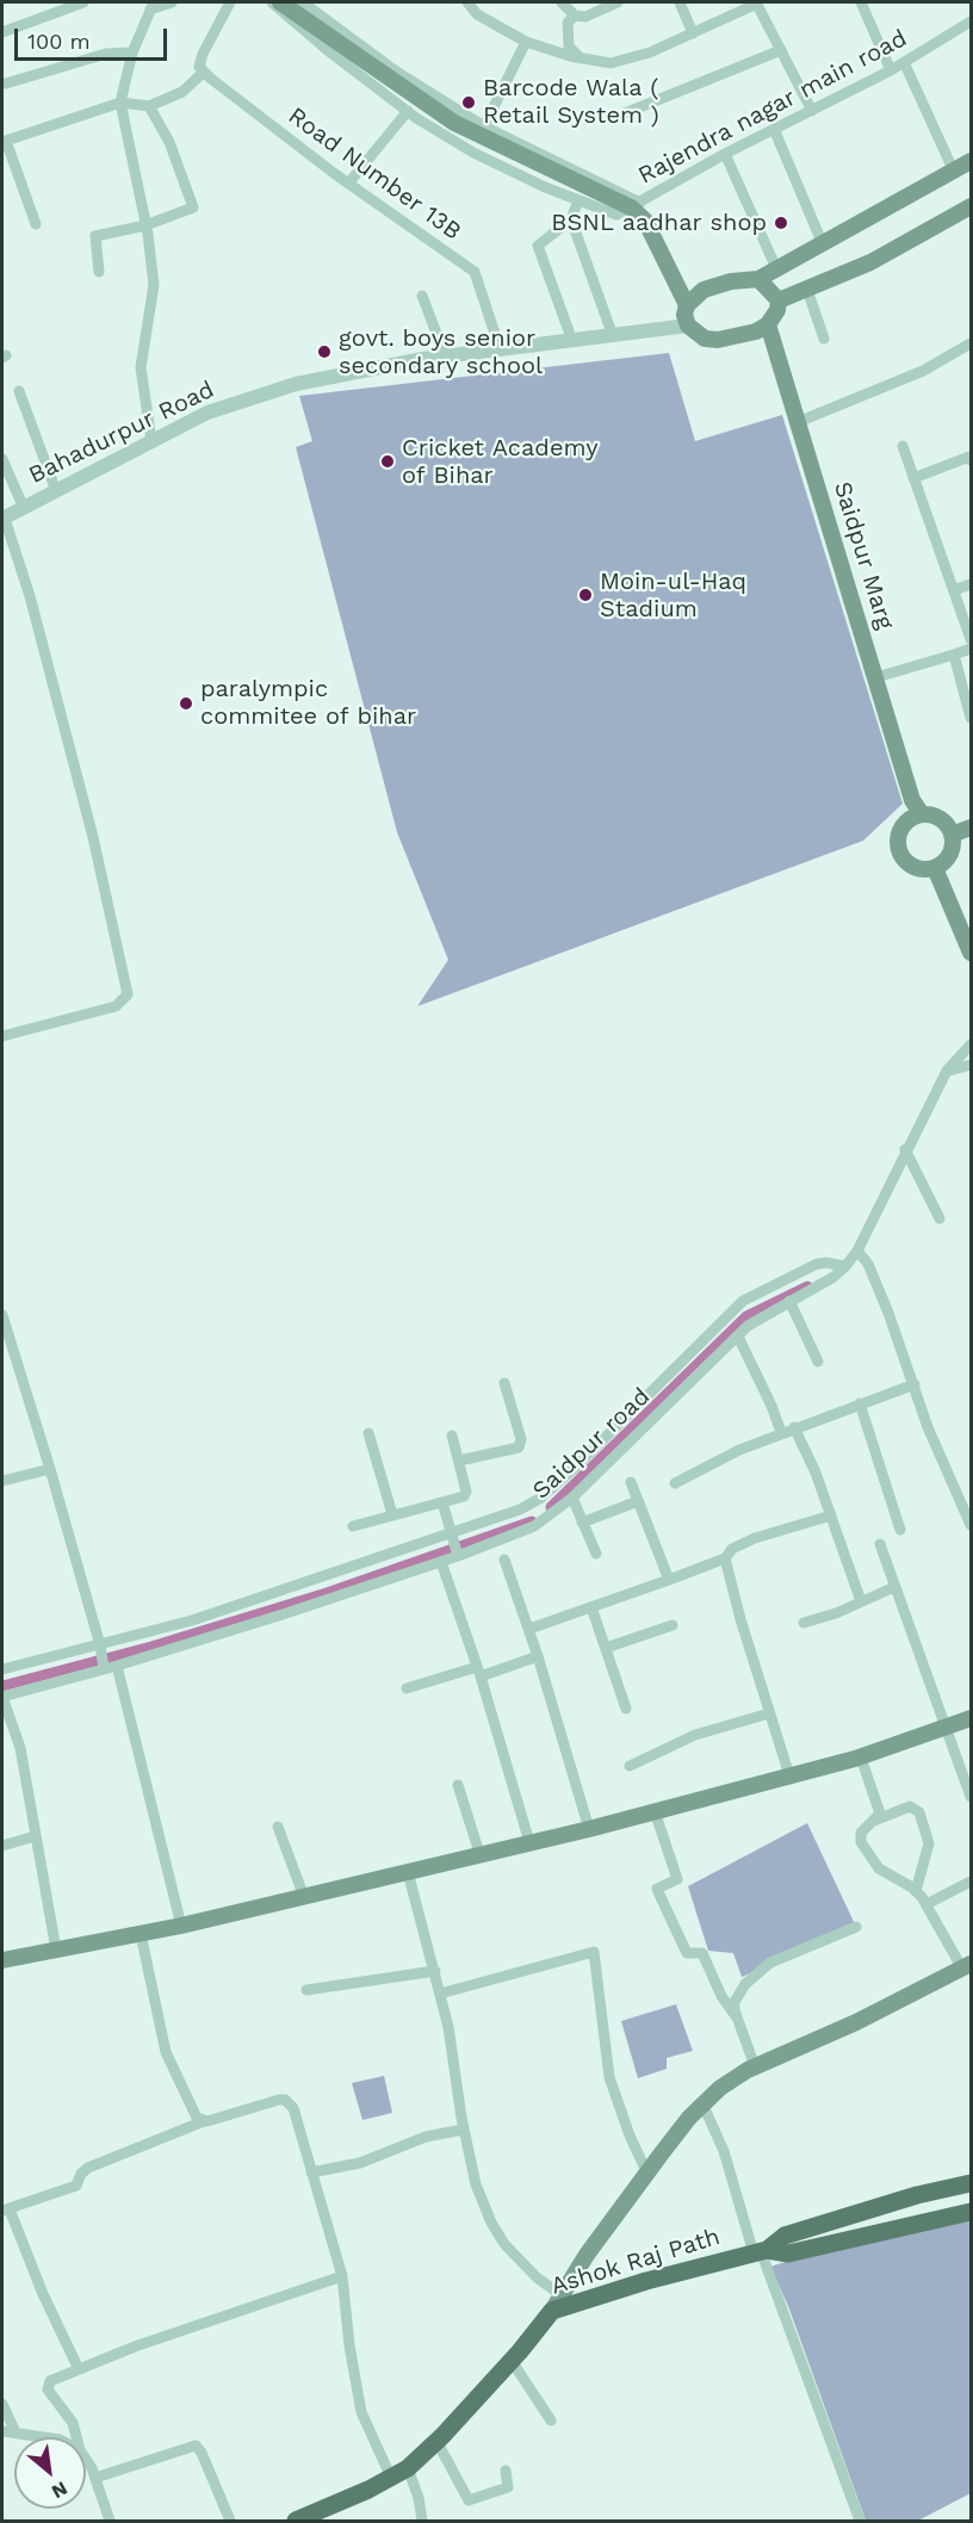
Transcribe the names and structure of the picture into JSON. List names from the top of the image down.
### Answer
{
  "streets": {
    "main road": ["Saidpur Marg", "Ashok Raj Path"],
    "street": [
      "Rajendra nagar main road",
      "Road Number 13B",
      "Bahadurpur Road",
      "Saidpur road"
    ]
  },
  "crossings": [
    ["Road Number 13B", "Bahadurpur Road"],
    ["Bahadurpur Road", "Saidpur Marg"]
  ],
  "places": [
    "Barcode Wala ( Retail System )",
    "BSNL aadhar shop",
    "govt. boys senior secondary school",
    "Cricket Academy of Bihar",
    "Moin-ul-Haq Stadium",
    "paralympic commitee of bihar"
  ],
  "scale_bar": "100 m",
  "north": "bottom right"
}
